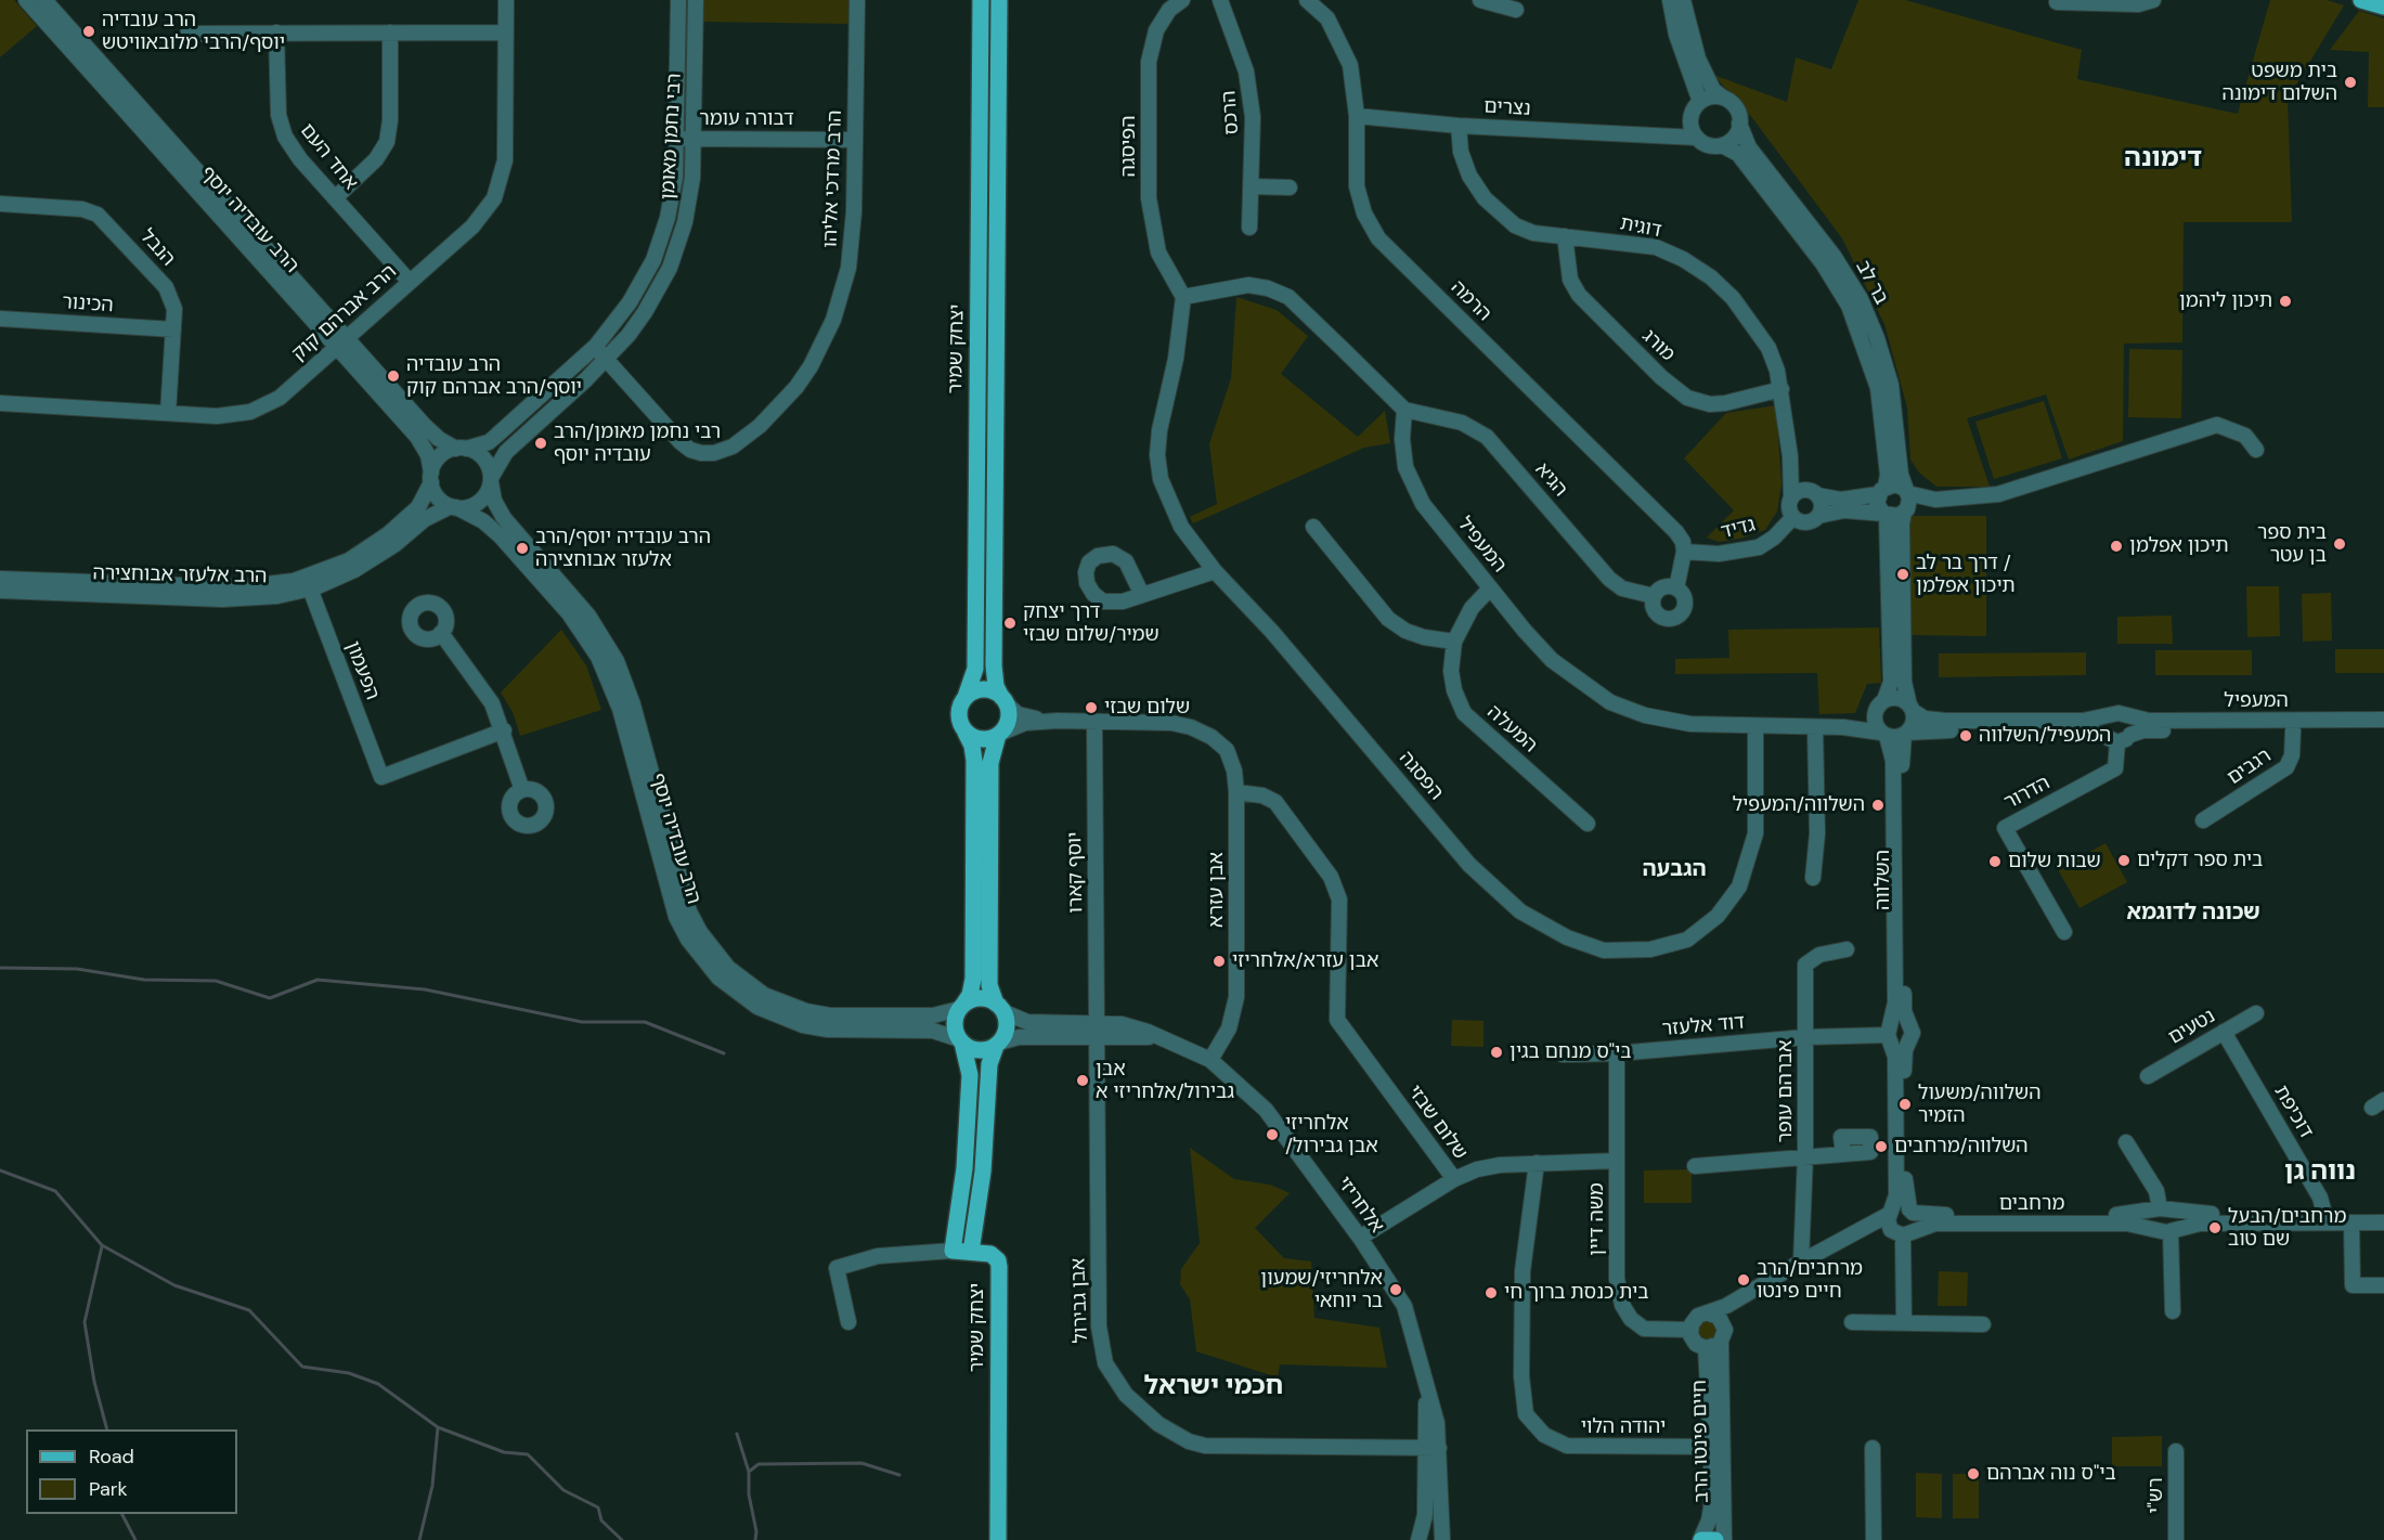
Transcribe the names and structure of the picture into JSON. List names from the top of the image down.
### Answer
{
  "streets": {
    "main road": ["יצחק שמיר"],
    "street": [
      "נצרים",
      "הרכס",
      "דבורה עומר",
      "רבי נחמן מאומן",
      "הפיסגה",
      "אחד העם",
      "הרב מרדכי אליהו",
      "הרב עובדיה יוסף",
      "דוגית",
      "הנבל",
      "בר לב",
      "הרמה",
      "הכינור",
      "הרב אברהם קוק",
      "מורג",
      "הגיא",
      "גדיד",
      "המעפיל",
      "הרב אלעזר אבוחצירה",
      "הפעמון",
      "המעלה",
      "רגבים",
      "הפסגה",
      "הדרור",
      "יוסף קארו",
      "השלווה",
      "אבן עזרא",
      "דוד אלעזר",
      "נטעים",
      "אברהם עופר",
      "דוכיפת",
      "שלום שבזי",
      "מרחבים",
      "אלחריזי",
      "משה דיין",
      "אבן גבירול",
      "יהודה הלוי",
      "חיים פינטו הרב",
      "רש\"י"
    ]
  },
  "crossings": [
    ["נצרים", "דוגית"],
    ["נצרים", "בר לב"],
    ["נצרים", "הרמה"],
    ["דבורה עומר", "רבי נחמן מאומן"],
    ["דבורה עומר", "הרב מרדכי אליהו"],
    ["רבי נחמן מאומן", "הרב מרדכי אליהו"],
    ["רבי נחמן מאומן", "הרב עובדיה יוסף"],
    ["רבי נחמן מאומן", "הרב אלעזר אבוחצירה"],
    ["הפיסגה", "הפסגה"],
    ["אחד העם", "הרב אברהם קוק"],
    ["הרב עובדיה יוסף", "הרב אברהם קוק"],
    ["הרב עובדיה יוסף", "הרב אלעזר אבוחצירה"],
    ["הרב עובדיה יוסף", "אלחריזי"],
    ["דוגית", "מורג"],
    ["דוגית", "גדיד"],
    ["הנבל", "הכינור"],
    ["הנבל", "הרב אברהם קוק"],
    ["הרמה", "גדיד"],
    ["הגיא", "המעפיל"],
    ["המעפיל", "המעלה"],
    ["המעפיל", "רגבים"],
    ["המעפיל", "הפסגה"],
    ["המעפיל", "הדרור"],
    ["המעפיל", "השלווה"],
    ["הרב אלעזר אבוחצירה", "הפעמון"],
    ["יוסף קארו", "אלחריזי"],
    ["יוסף קארו", "אבן גבירול"],
    ["השלווה", "דוד אלעזר"],
    ["השלווה", "מרחבים"],
    ["אבן עזרא", "שלום שבזי"],
    ["אבן עזרא", "אלחריזי"],
    ["דוד אלעזר", "אברהם עופר"],
    ["דוד אלעזר", "משה דיין"],
    ["נטעים", "דוכיפת"],
    ["מרחבים", "משה דיין"],
    ["מרחבים", "חיים פינטו הרב"],
    ["אלחריזי", "אבן גבירול"],
    ["משה דיין", "חיים פינטו הרב"],
    ["יהודה הלוי", "חיים פינטו הרב"]
  ],
  "districts": [
    "דימונה",
    "הגבעה",
    "שכונה לדוגמא",
    "נווה גן",
    "חכמי ישראל"
  ],
  "places": [
    "הרב עובדיה יוסף/הרבי מלובאוויטש",
    "בית משפט השלום דימונה",
    "תיכון ליהמן",
    "הרב עובדיה יוסף/הרב אברהם קוק",
    "רבי נחמן מאומן/הרב עובדיה יוסף",
    "בית ספר בן עטר",
    "תיכון אפלמן",
    "הרב עובדיה יוסף/הרב אלעזר אבוחצירה",
    "דרך בר לב / תיכון אפלמן",
    "דרך יצחק שמיר/שלום שבזי",
    "שלום שבזי",
    "המעפיל/השלווה",
    "השלווה/המעפיל",
    "בית ספר דקלים",
    "שבות שלום",
    "אבן עזרא/אלחריזי",
    "בי\"ס מנחם בגין",
    "אבן גבירול/אלחריזי א",
    "השלווה/משעול הזמיר",
    "אלחריזי /אבן גבירול",
    "השלווה/מרחבים",
    "מרחבים/הבעל שם טוב",
    "מרחבים/הרב חיים פינטו",
    "אלחריזי/שמעון בר יוחאי",
    "בית כנסת ברוך חי",
    "בי\"ס נוה אברהם"
  ],
  "legend": ["Road", "Park"]
}
